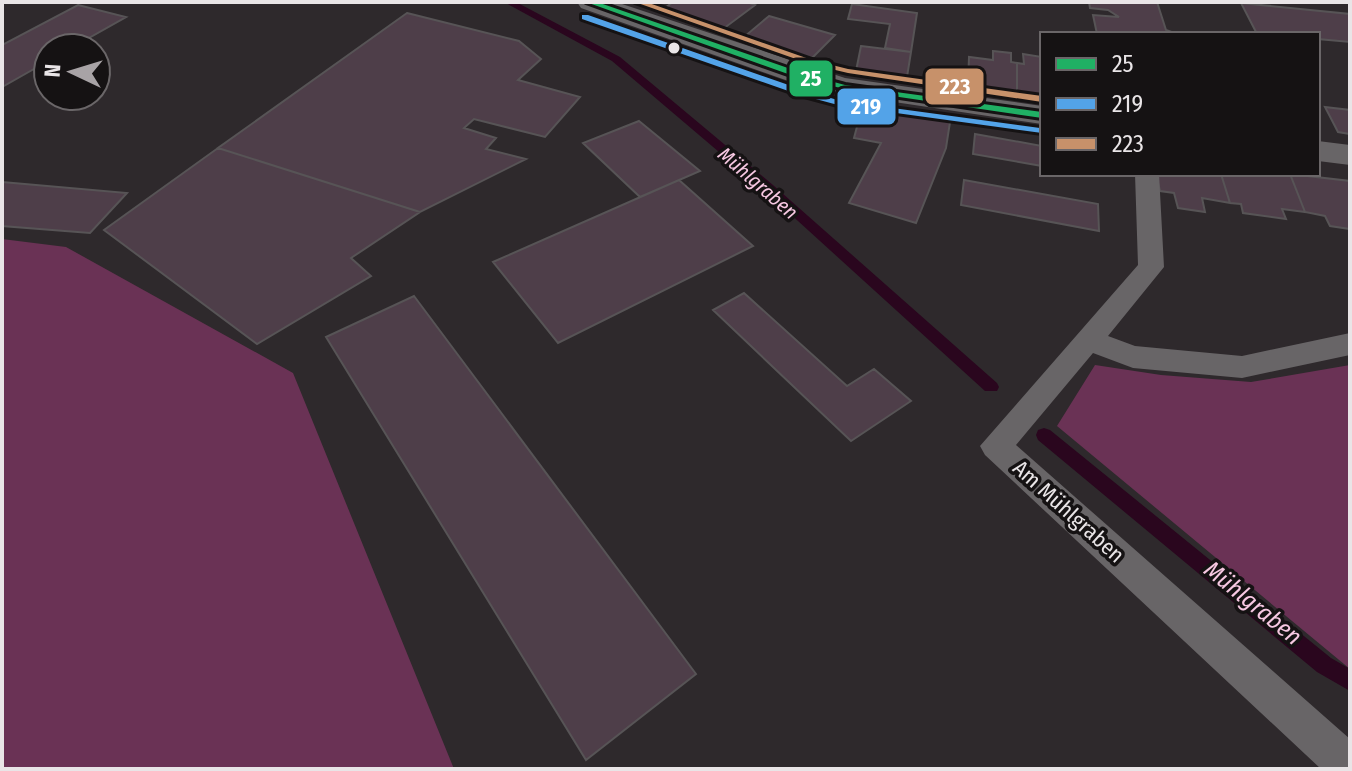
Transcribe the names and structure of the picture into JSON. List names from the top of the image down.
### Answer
{
  "streets": {
    "lane": ["Am Mühlgraben"]
  },
  "water": ["Mühlgraben"],
  "lines": ["transit line 25", "transit line 223", "transit line 219"],
  "legend": ["25", "219", "223"],
  "north": "left"
}
